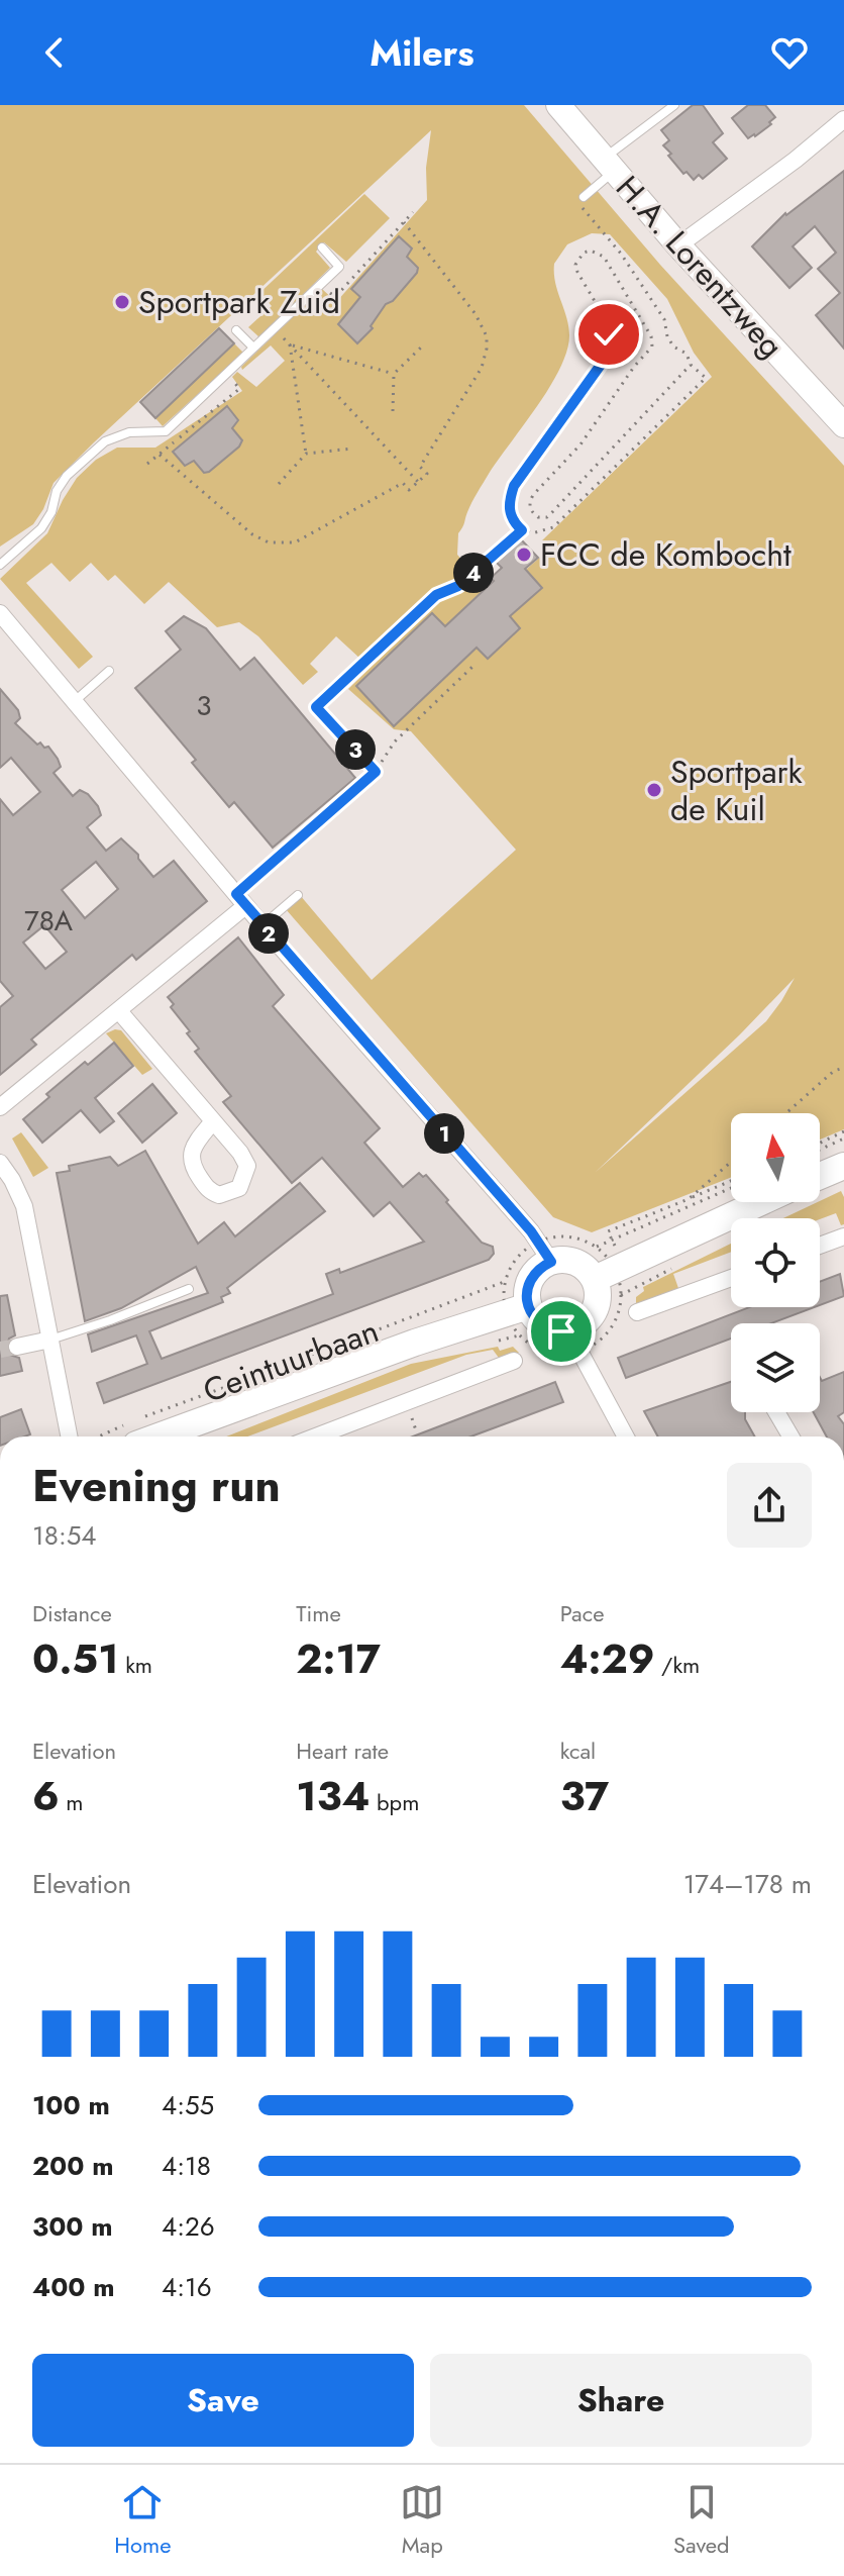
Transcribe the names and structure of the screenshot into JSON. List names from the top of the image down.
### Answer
{
  "streets": {
    "main road": ["Ceintuurbaan"],
    "street": ["H.A. Lorentzweg"]
  },
  "places": ["Sportpark Zuid", "FCC de Kombocht", "Sportpark de Kuil"],
  "house_numbers": ["3", "78A"],
  "north": "top",
  "page": {
    "header": "Milers",
    "pins": [
      "4",
      "3",
      "2",
      "1"
    ],
    "heading": ["Evening run", "18:54"],
    "stats": [
      ["Distance", "0.51 km"],
      ["Time", "2:17"],
      ["Pace", "4:29 /km"],
      ["Elevation", "6 m"],
      ["Heart rate", "134 bpm"],
      ["kcal", "37"]
    ],
    "chart": ["Elevation", "174–178 m"],
    "list": [
      {
        "name": "100 m",
        "note": "4:55"
      },
      {
        "name": "200 m",
        "note": "4:18"
      },
      {
        "name": "300 m",
        "note": "4:26"
      },
      {
        "name": "400 m",
        "note": "4:16"
      }
    ],
    "buttons": ["Save", "Share"],
    "tabs": ["Home", "Map", "Saved"]
  }
}
